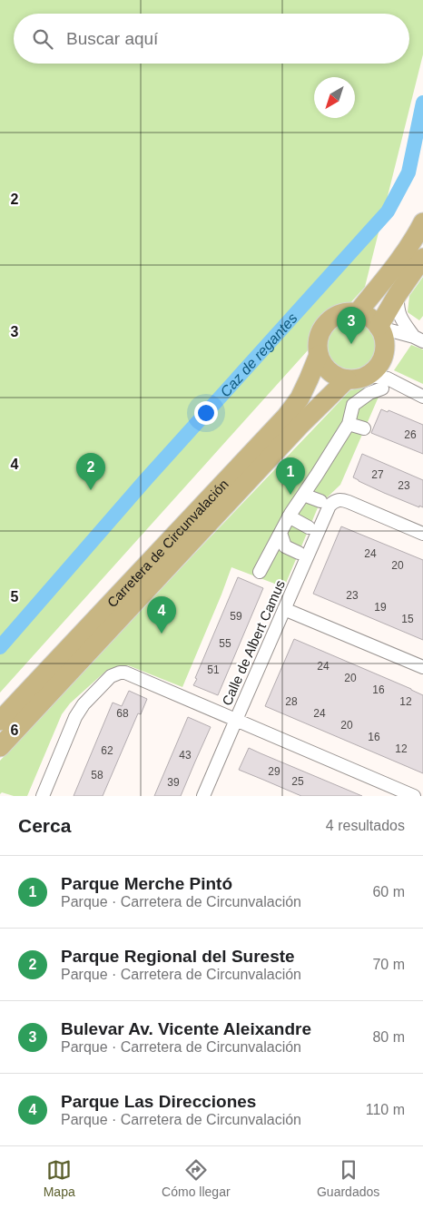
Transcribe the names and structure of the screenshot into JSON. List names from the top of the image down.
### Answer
{
  "streets": {
    "main road": ["Carretera de Circunvalación"],
    "street": ["Calle de Albert Camus"]
  },
  "water": ["Caz de regantes"],
  "house_numbers": [
    "26",
    "27",
    "23",
    "24",
    "20",
    "23",
    "19",
    "59",
    "15",
    "55",
    "24",
    "51",
    "20",
    "16",
    "28",
    "12",
    "68",
    "24",
    "20",
    "16",
    "12",
    "62",
    "43",
    "29",
    "58",
    "25",
    "39"
  ],
  "north": "bottom left",
  "page": {
    "search": "Buscar aquí",
    "pins": [
      "3",
      "2",
      "1",
      "4"
    ],
    "heading": ["Cerca", "4 resultados"],
    "list": [
      {
        "mark": "1",
        "name": "Parque Merche Pintó",
        "note": "Parque · Carretera de Circunvalación",
        "value": "60 m"
      },
      {
        "mark": "2",
        "name": "Parque Regional del Sureste",
        "note": "Parque · Carretera de Circunvalación",
        "value": "70 m"
      },
      {
        "mark": "3",
        "name": "Bulevar Av. Vicente Aleixandre",
        "note": "Parque · Carretera de Circunvalación",
        "value": "80 m"
      },
      {
        "mark": "4",
        "name": "Parque Las Direcciones",
        "note": "Parque · Carretera de Circunvalación",
        "value": "110 m"
      }
    ],
    "nav": ["Mapa", "Cómo llegar", "Guardados"]
  },
  "grid": {
    "rows": [
      "2",
      "3",
      "4",
      "5",
      "6"
    ]
  }
}
